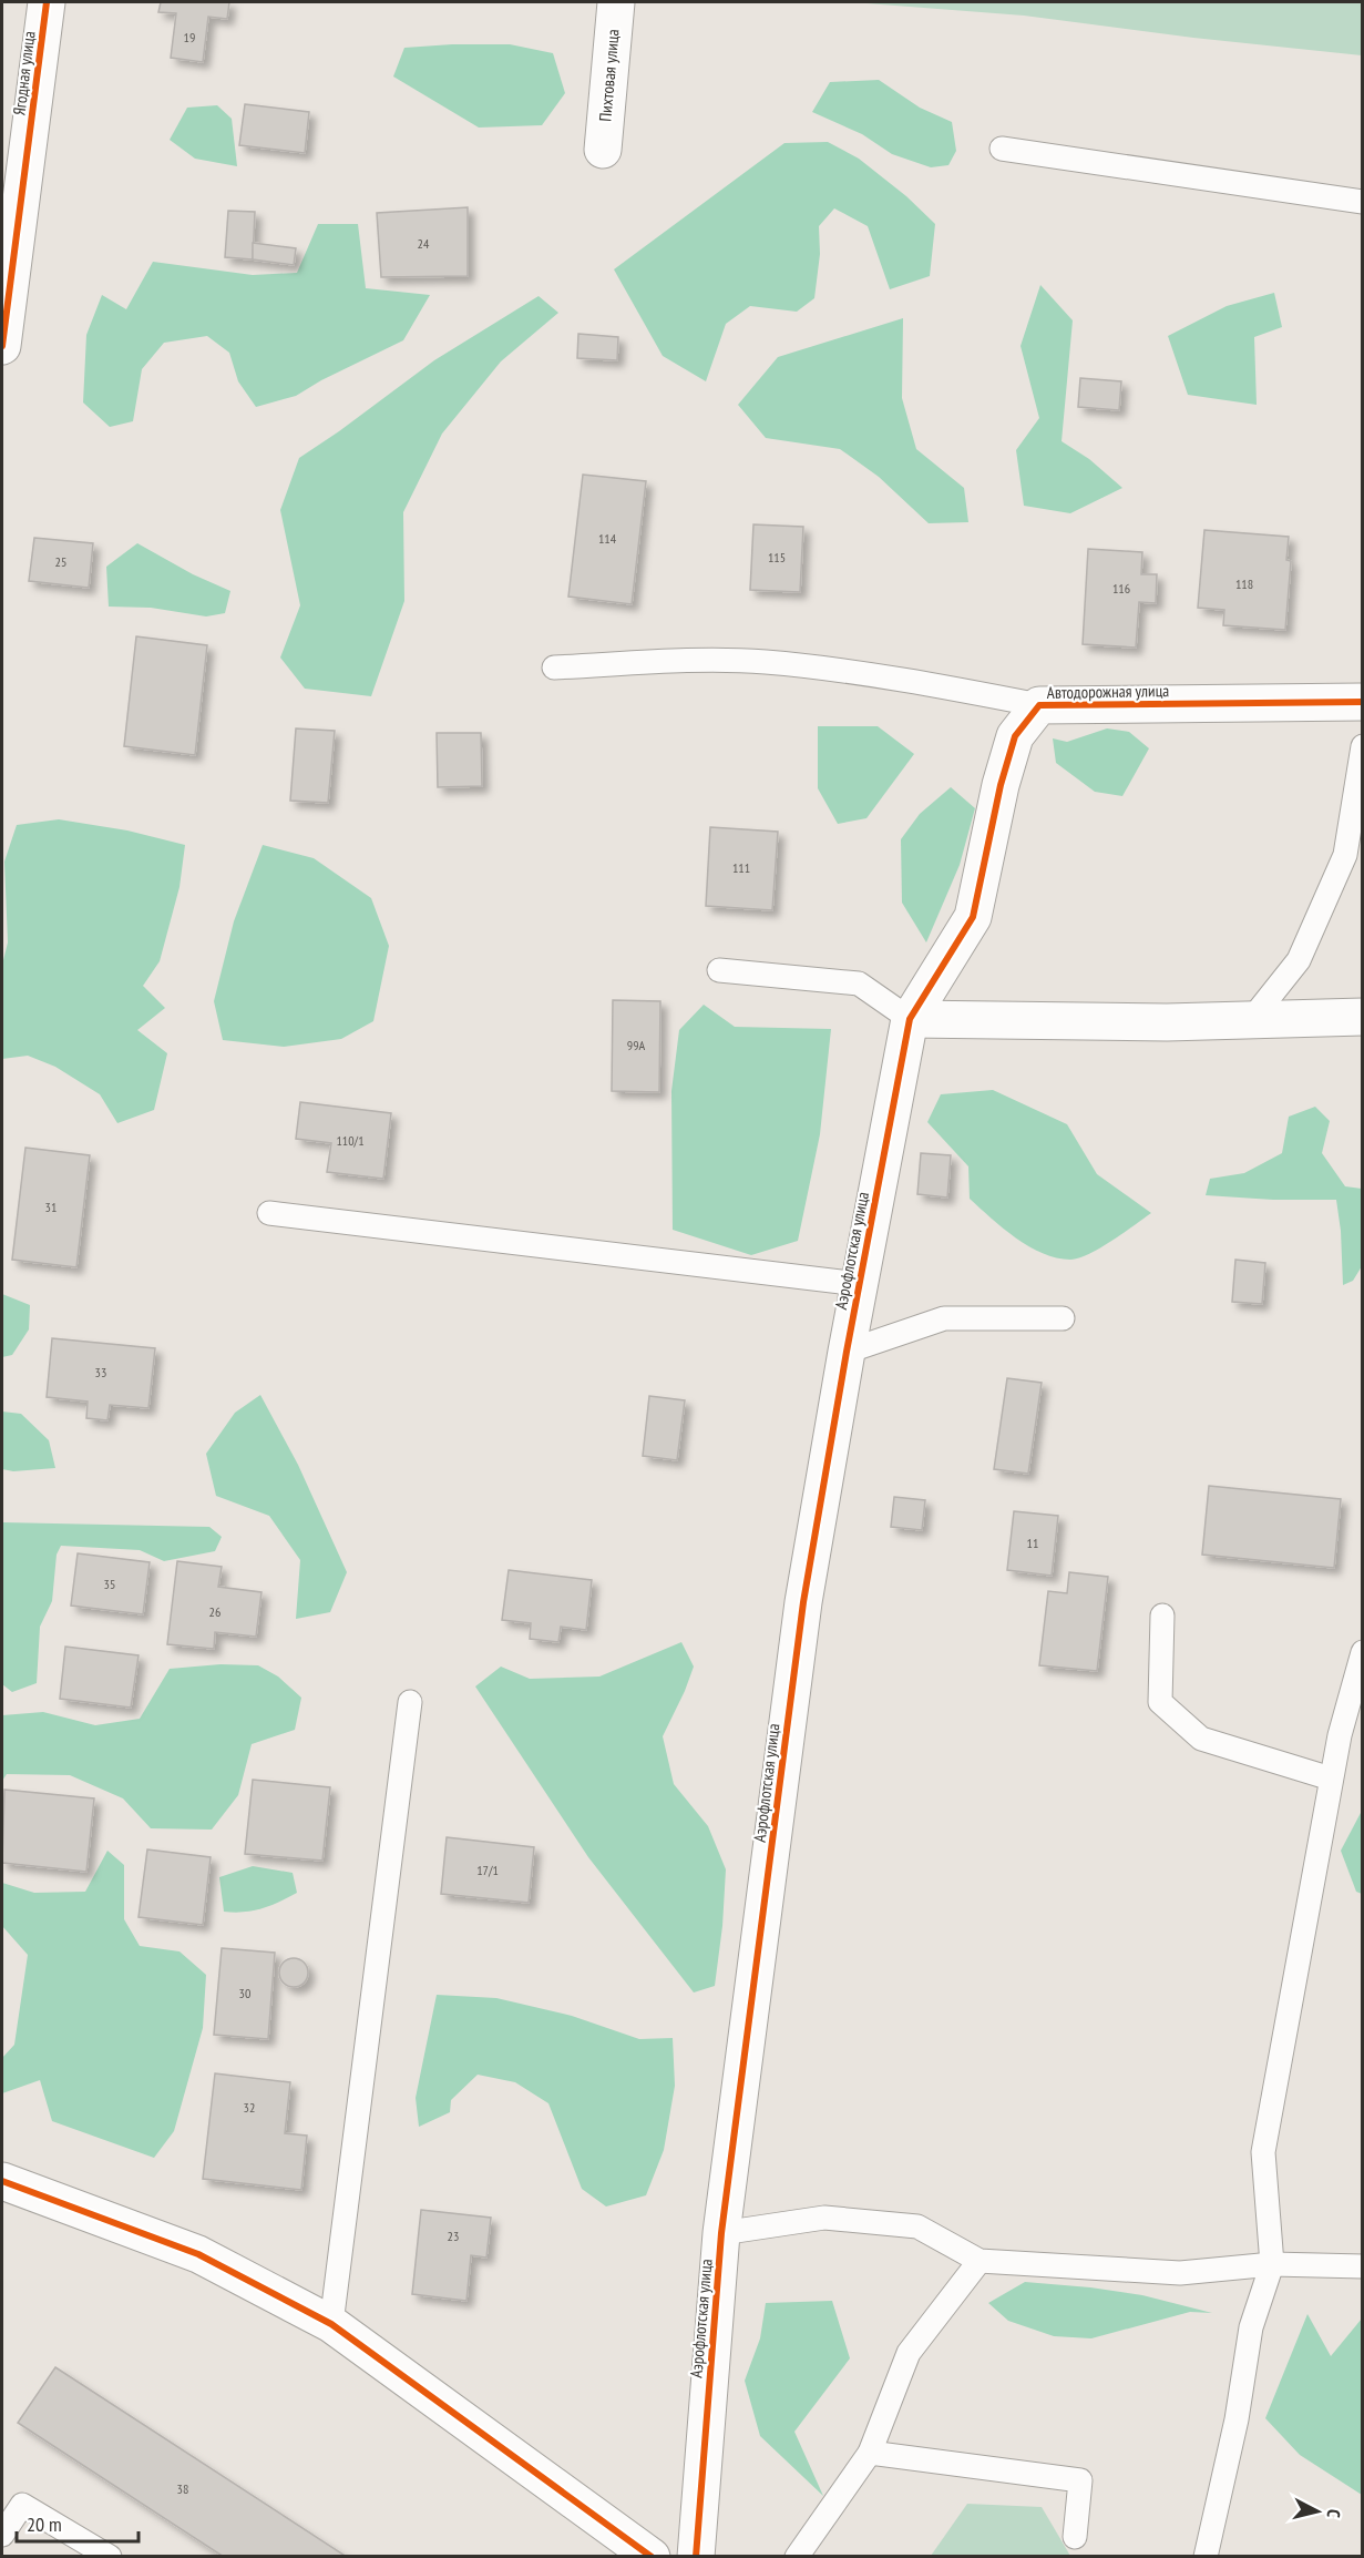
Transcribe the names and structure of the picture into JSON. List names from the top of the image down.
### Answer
{
  "streets": {
    "street": [
      "Ягодная улица",
      "Пихтовая улица",
      "Автодорожная улица",
      "Аэрофлотская улица"
    ]
  },
  "crossings": [
    ["Автодорожная улица", "Аэрофлотская улица"]
  ],
  "house_numbers": [
    "19",
    "24",
    "114",
    "115",
    "25",
    "118",
    "116",
    "111",
    "99А",
    "110/1",
    "31",
    "33",
    "11",
    "35",
    "26",
    "17/1",
    "30",
    "32",
    "23",
    "38"
  ],
  "scale_bar": "20 m",
  "north": "right"
}
